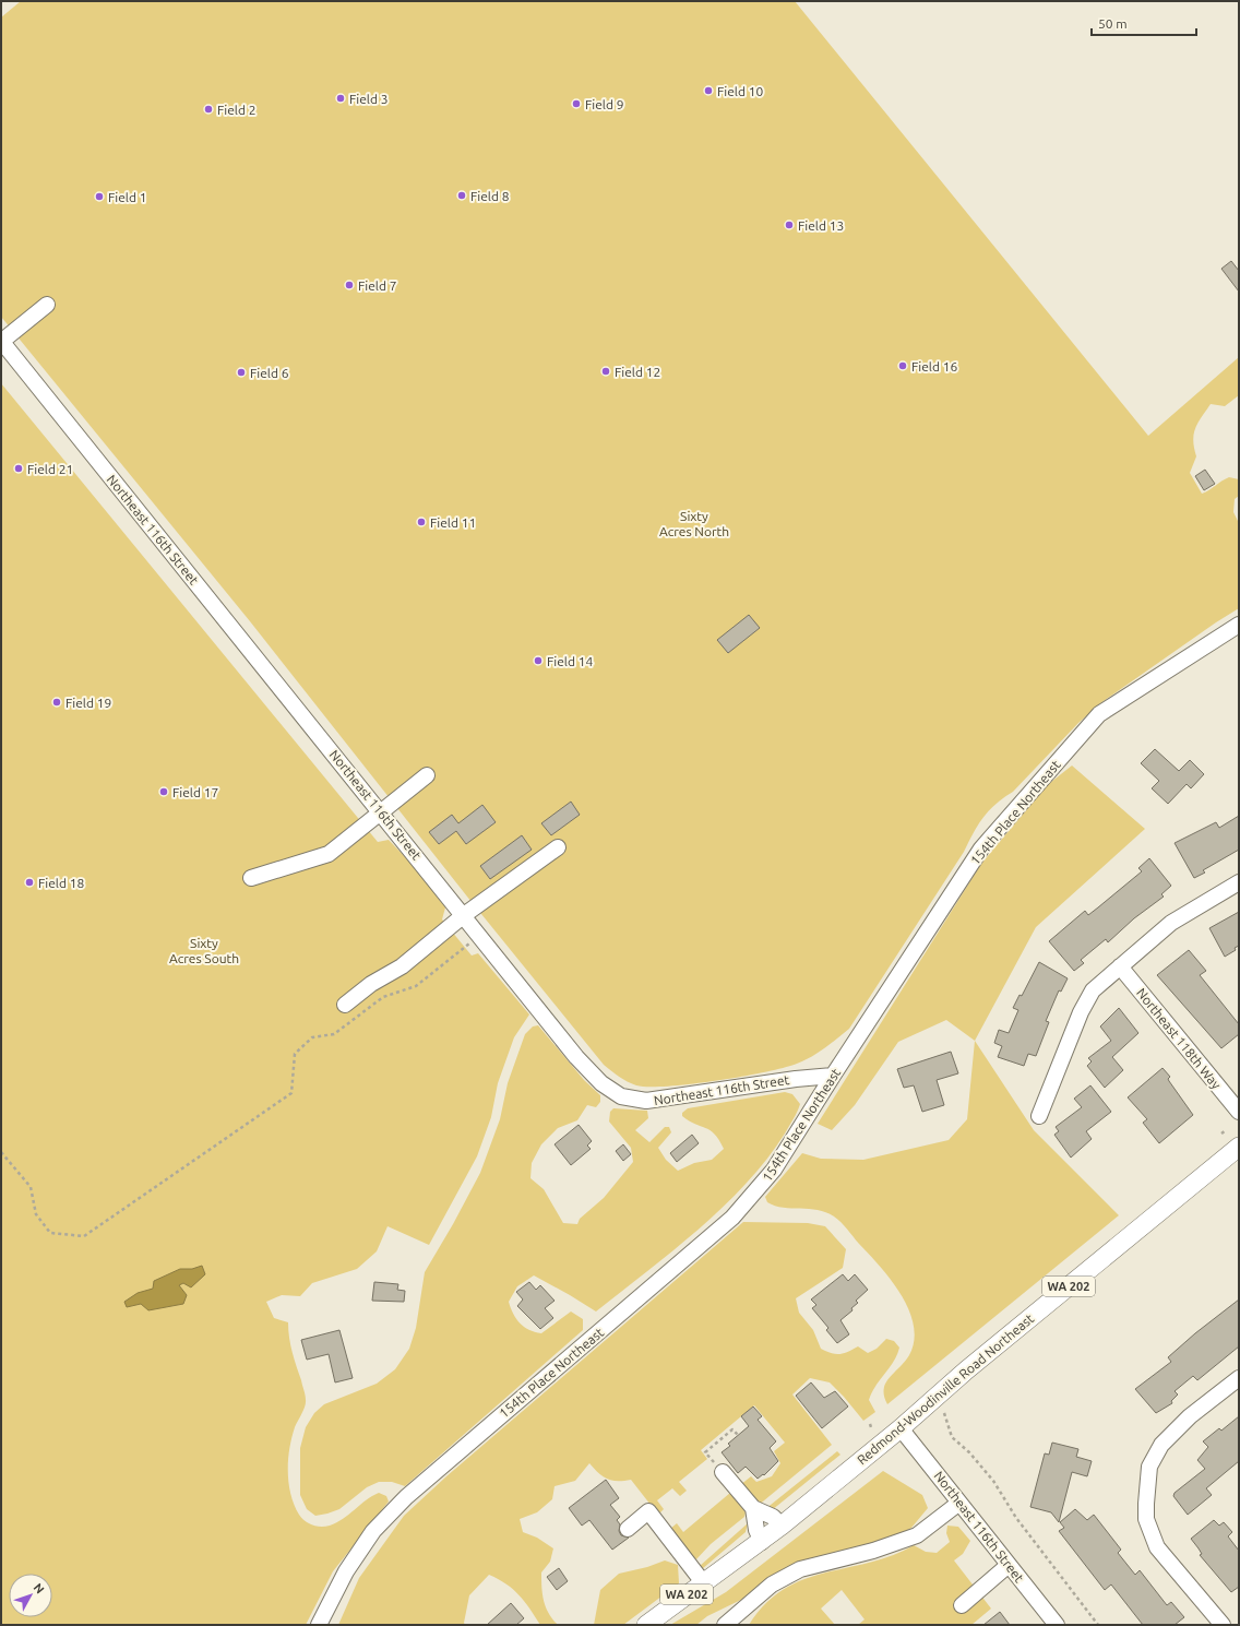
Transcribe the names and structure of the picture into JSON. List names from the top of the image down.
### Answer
{
  "streets": {
    "main road": ["WA 202", "Redmond-Woodinville Road Northeast"],
    "street": ["Northeast 116th Street", "154th Place Northeast", "Northeast 118th Way"]
  },
  "crossings": [
    ["Northeast 116th Street", "154th Place Northeast"],
    ["Northeast 116th Street", "Redmond-Woodinville Road Northeast"]
  ],
  "parks": ["Sixty Acres North", "Sixty Acres South"],
  "places": [
    "Field 10",
    "Field 3",
    "Field 9",
    "Field 2",
    "Field 8",
    "Field 1",
    "Field 13",
    "Field 7",
    "Field 16",
    "Field 12",
    "Field 6",
    "Field 21",
    "Field 11",
    "Field 14",
    "Field 19",
    "Field 17",
    "Field 18"
  ],
  "scale_bar": "50 m",
  "north": "top right"
}
